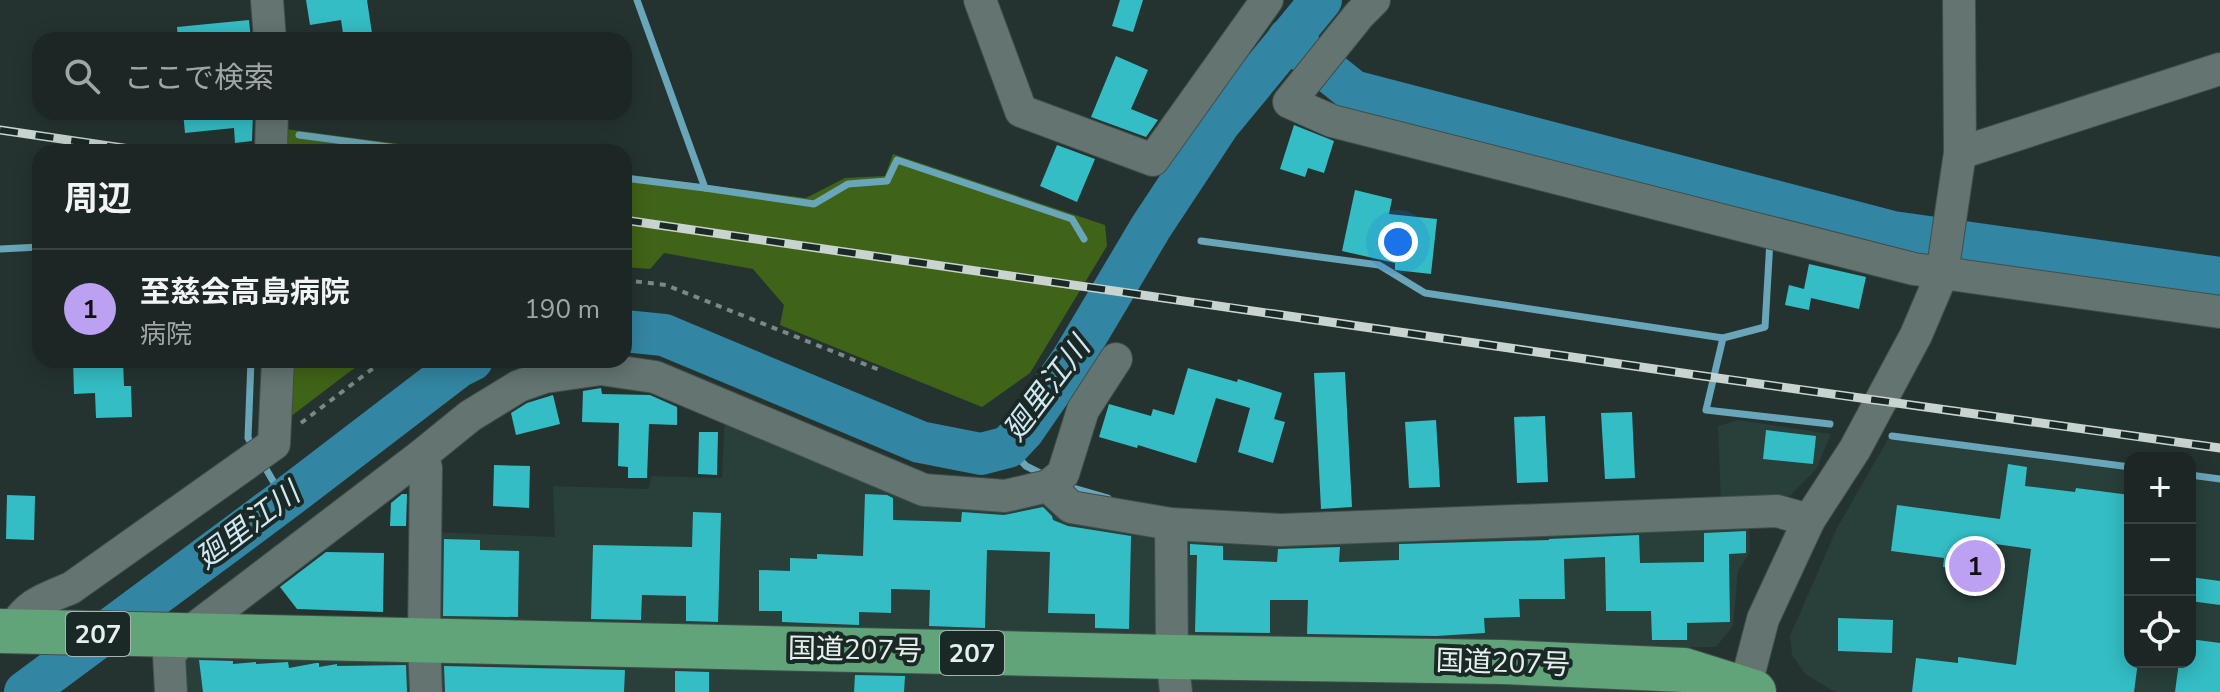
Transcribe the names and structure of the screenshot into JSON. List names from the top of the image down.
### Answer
{
  "streets": {
    "highway": ["207", "国道207号"]
  },
  "water": ["廻里江川"],
  "page": {
    "search": "ここで検索",
    "heading": "周辺",
    "list": [
      {
        "mark": "1",
        "name": "至慈会高島病院",
        "note": "病院",
        "value": "190 m"
      }
    ],
    "map_buttons": ["+", "−"],
    "pins": "1"
  }
}
